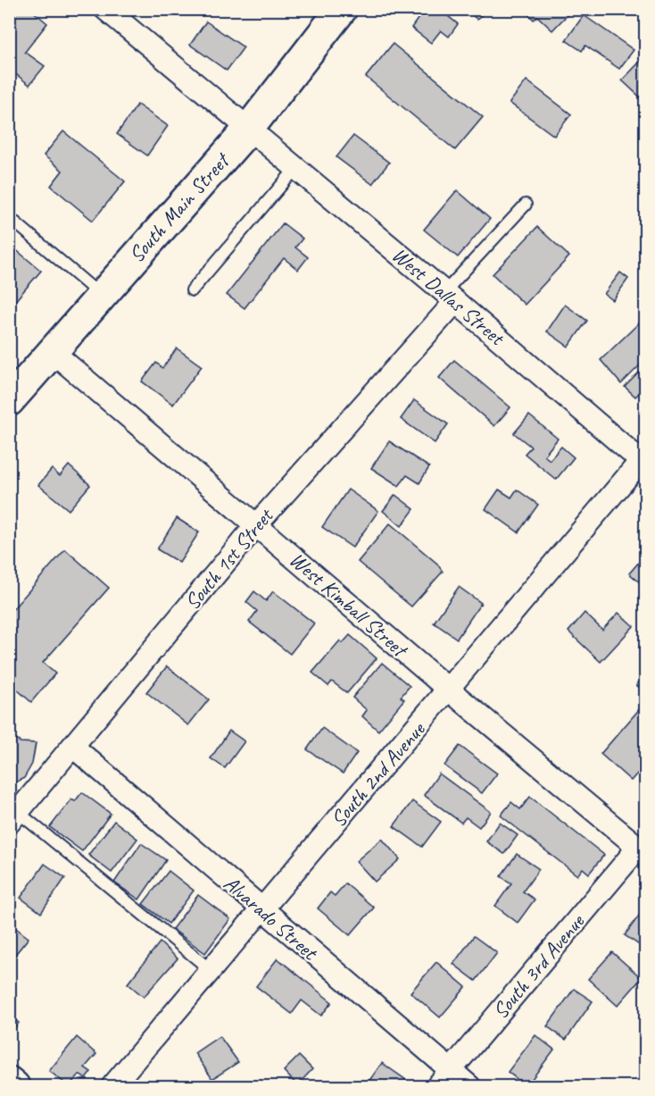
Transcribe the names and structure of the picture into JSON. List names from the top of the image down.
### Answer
{
  "streets": {
    "main road": ["South Main Street"],
    "street": [
      "West Dallas Street",
      "South 1st Street",
      "West Kimball Street",
      "South 2nd Avenue",
      "Alvarado Street",
      "South 3rd Avenue"
    ]
  },
  "crossings": [
    ["South Main Street", "West Dallas Street"],
    ["South Main Street", "West Kimball Street"],
    ["West Dallas Street", "South 1st Street"],
    ["West Dallas Street", "South 2nd Avenue"],
    ["South 1st Street", "West Kimball Street"],
    ["South 1st Street", "Alvarado Street"],
    ["West Kimball Street", "South 2nd Avenue"],
    ["West Kimball Street", "South 3rd Avenue"],
    ["South 2nd Avenue", "Alvarado Street"],
    ["Alvarado Street", "South 3rd Avenue"]
  ]
}
